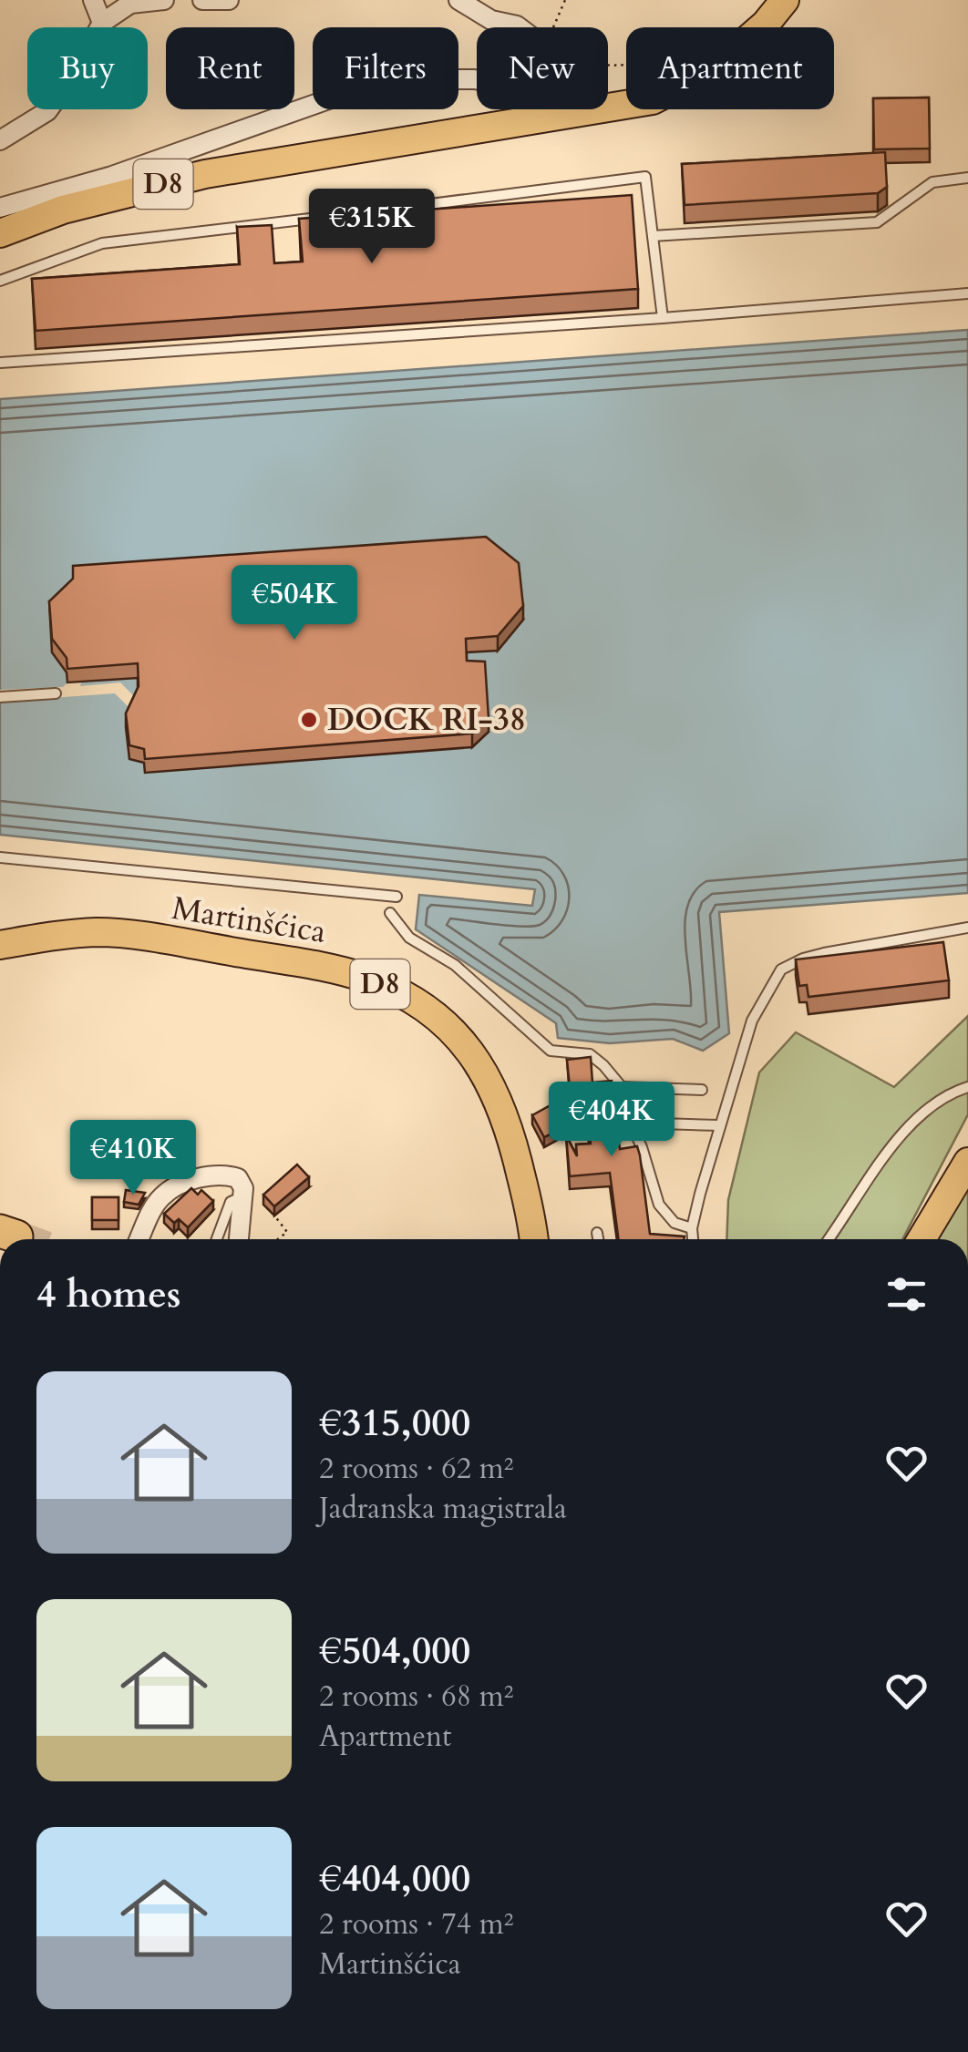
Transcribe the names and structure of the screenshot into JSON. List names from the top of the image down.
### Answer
{
  "streets": {
    "main road": ["D8", "Martinšćica"]
  },
  "places": ["DOCK RI-38"],
  "page": {
    "chip": [
      "Buy",
      "Rent",
      "Filters",
      "New",
      "Apartment"
    ],
    "price": [
      "€315K",
      "€504K",
      "€404K",
      "€410K"
    ],
    "heading": "4 homes",
    "list": [
      {
        "name": "€315,000",
        "note": "2 rooms · 62 m² · Jadranska magistrala"
      },
      {
        "name": "€504,000",
        "note": "2 rooms · 68 m² · Apartment"
      },
      {
        "name": "€404,000",
        "note": "2 rooms · 74 m² · Martinšćica"
      }
    ]
  }
}
